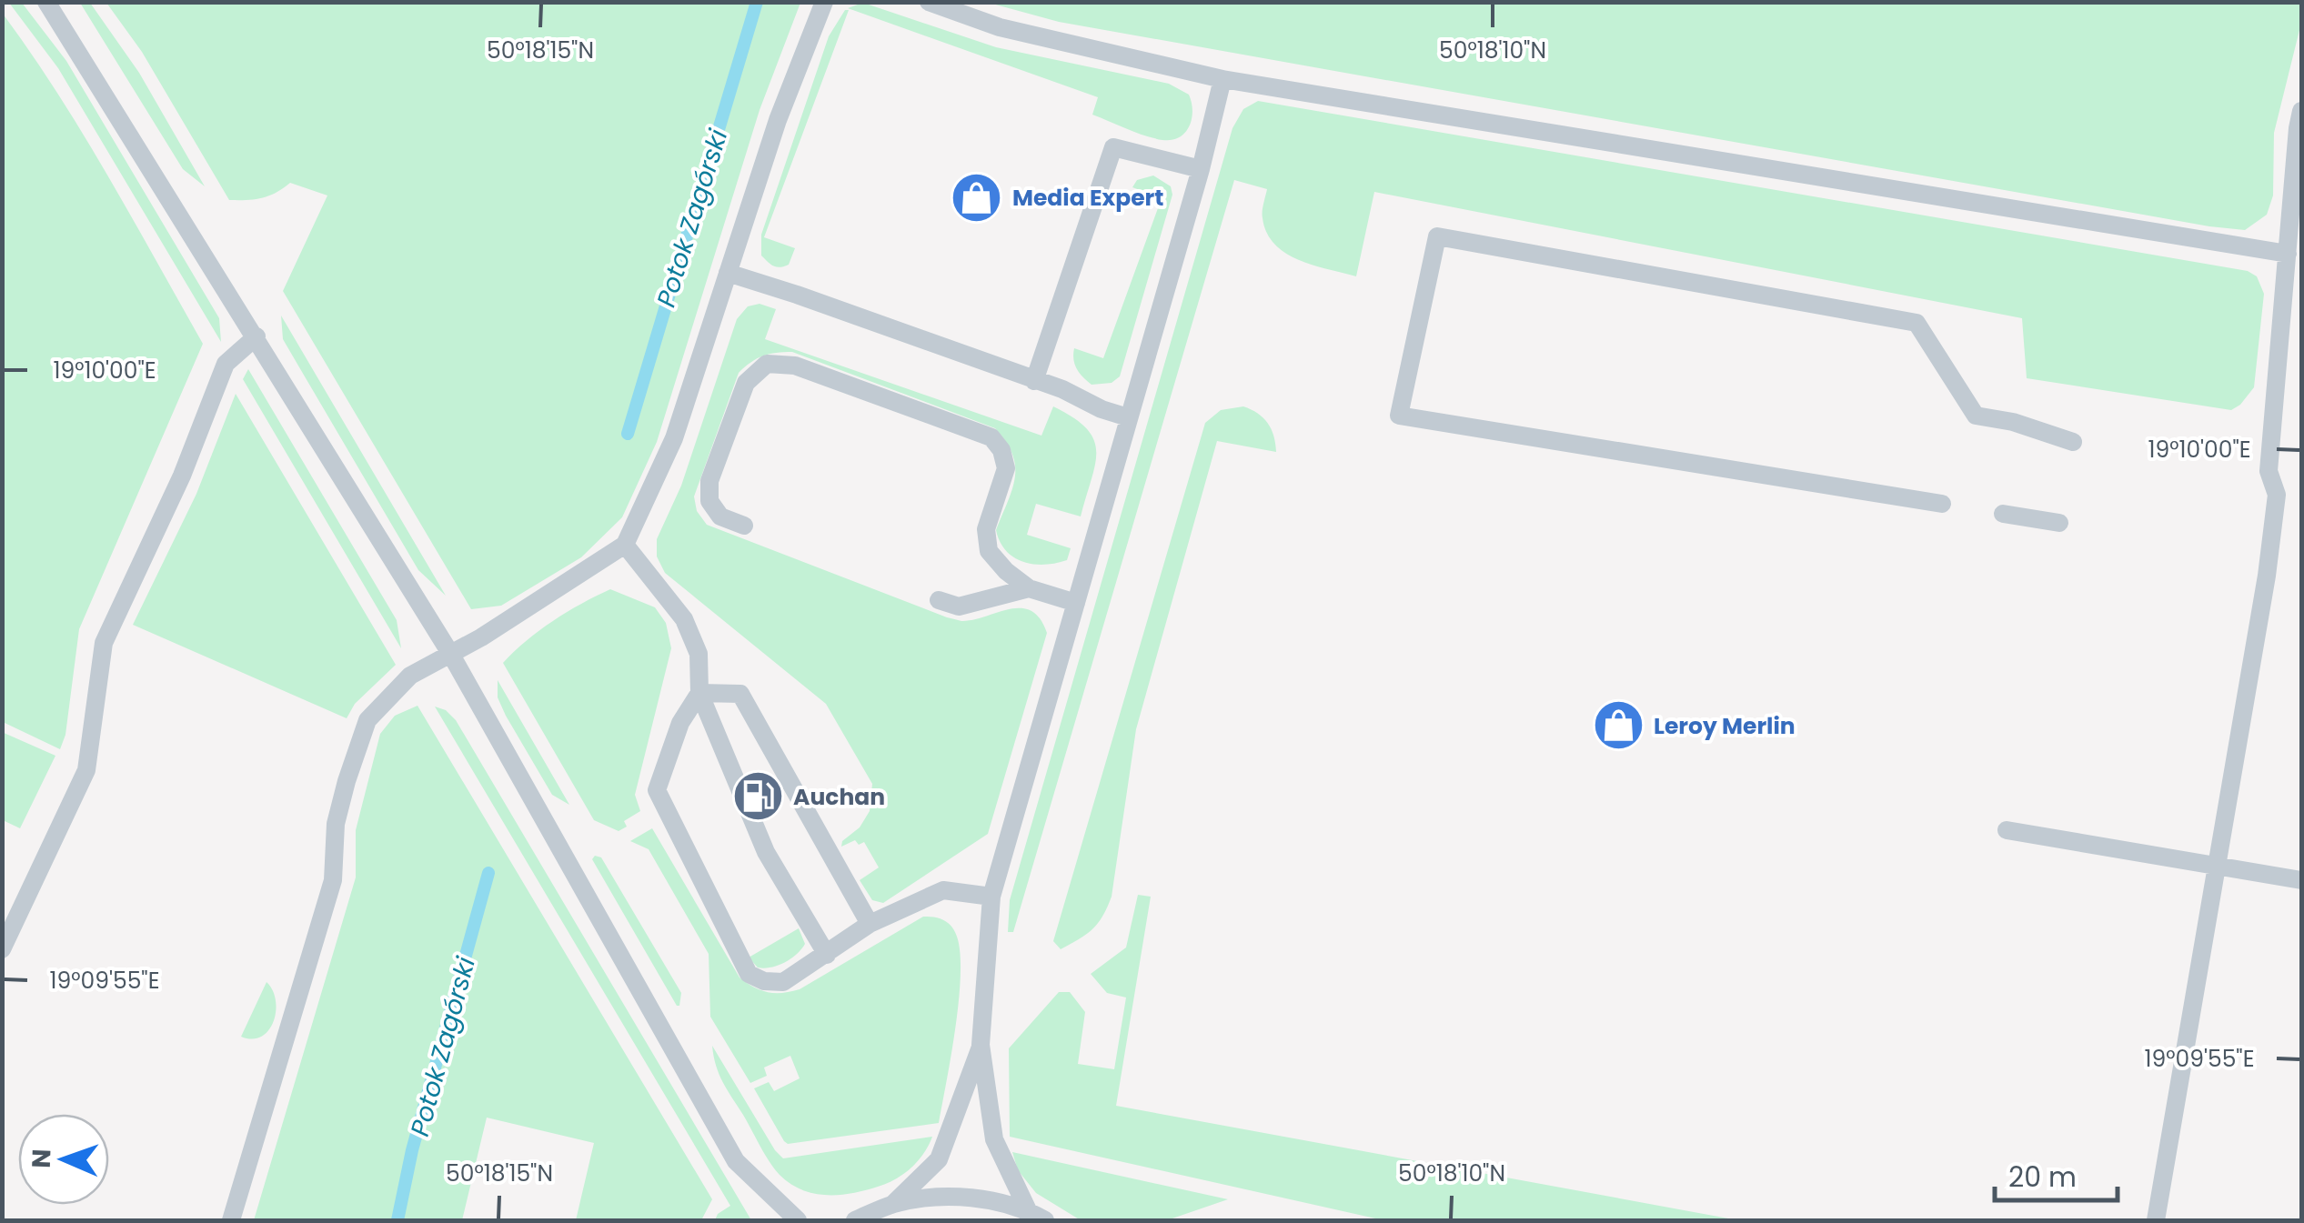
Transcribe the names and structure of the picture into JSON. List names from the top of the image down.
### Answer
{
  "water": ["Potok Zagórski"],
  "places": {
    "shop": ["Media Expert", "Leroy Merlin"],
    "fuel station": ["Auchan"]
  },
  "scale_bar": "20 m",
  "north": "left",
  "coordinates": [
    "50°18'15\"N",
    "50°18'10\"N",
    "19°10'00\"E",
    "19°09'55\"E"
  ]
}
